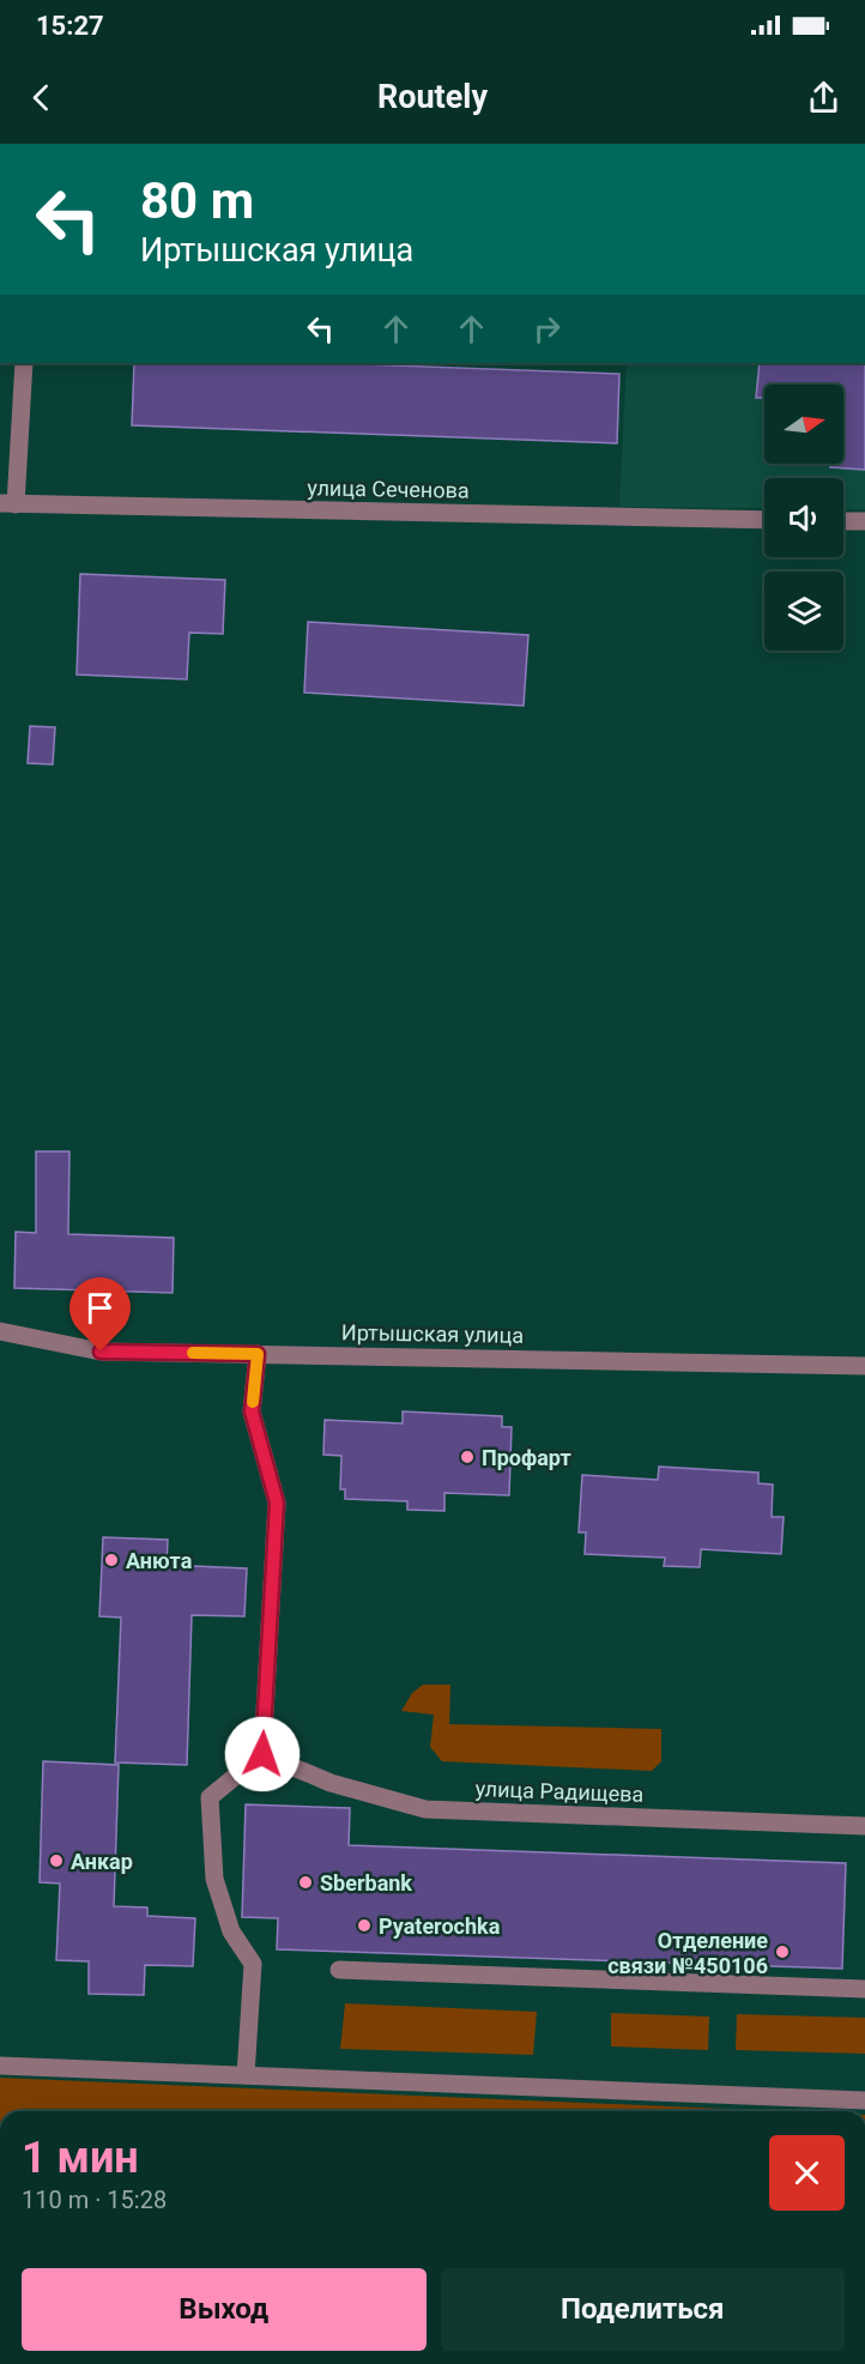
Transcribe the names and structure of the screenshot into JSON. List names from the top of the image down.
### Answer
{
  "streets": {
    "street": ["улица Сеченова", "Иртышская улица", "улица Радищева"]
  },
  "places": [
    "Профарт",
    "Анюта",
    "Анкар",
    "Sberbank",
    "Pyaterochka",
    "Отделение связи №450106"
  ],
  "north": "right",
  "page": {
    "status": "15:27",
    "header": "Routely",
    "turn": ["80 m", "Иртышская улица"],
    "heading": ["1 мин", "110 m · 15:28"],
    "buttons": ["Выход", "Поделиться"]
  }
}
